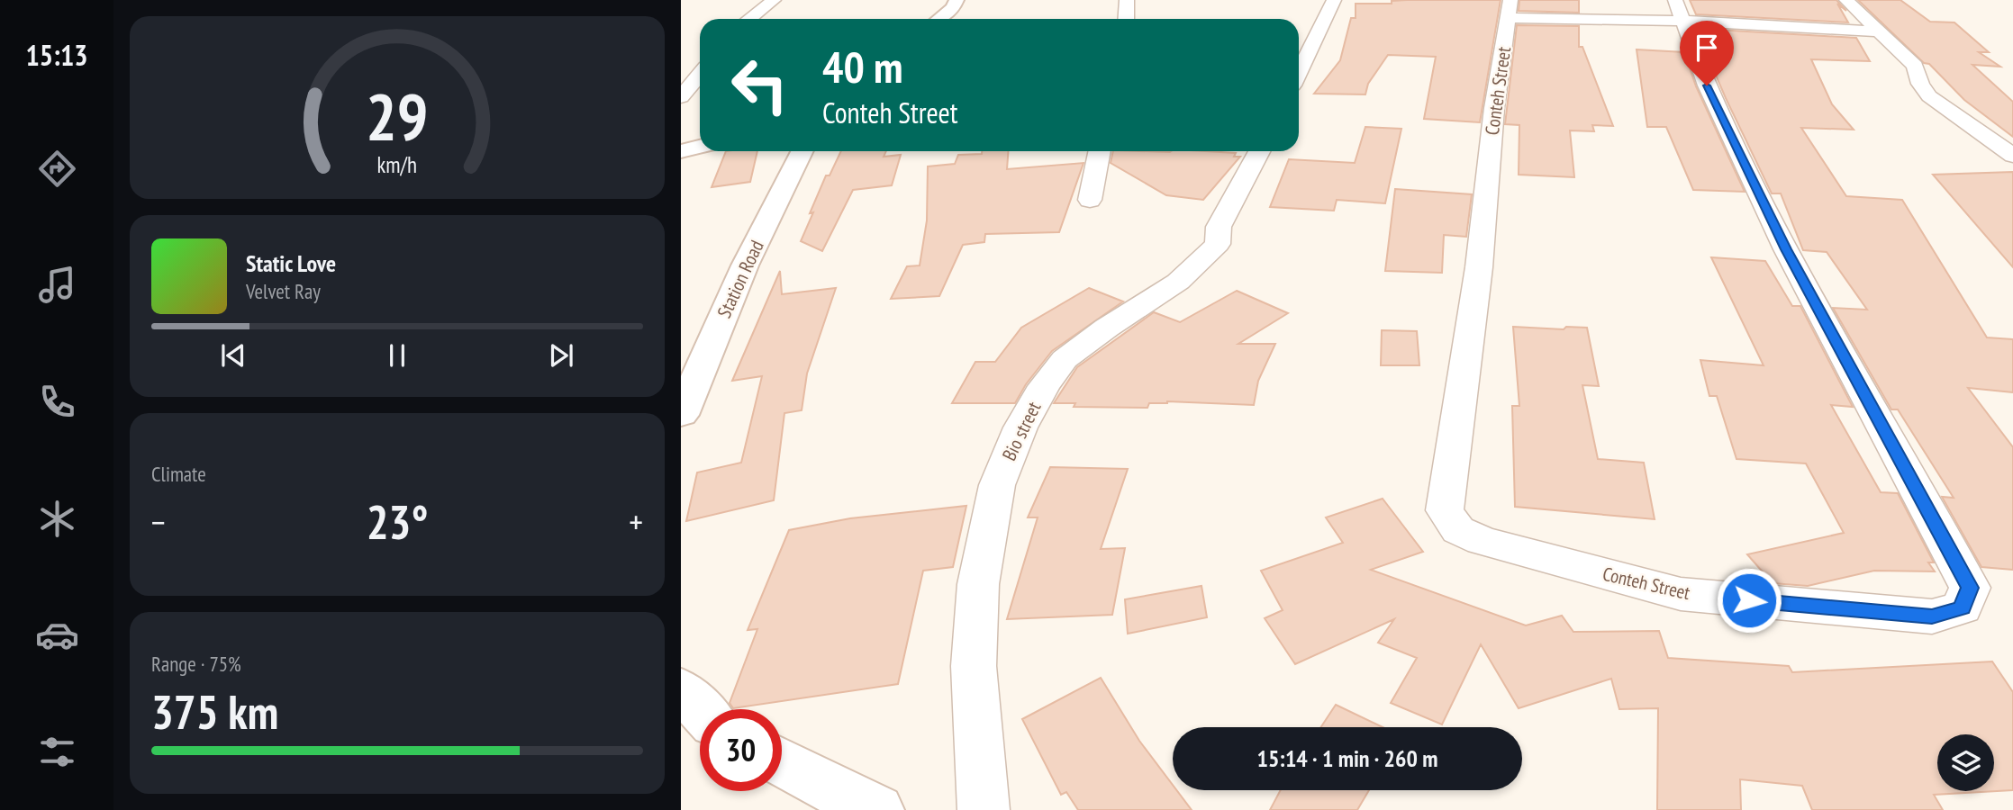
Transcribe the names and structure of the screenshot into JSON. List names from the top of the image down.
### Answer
{
  "streets": {
    "main road": ["Station Road"],
    "street": ["Conteh Street", "Bio street"]
  },
  "page": {
    "tabs": "15:13",
    "turn": ["40 m", "Conteh Street"],
    "song": ["Static Love", "Velvet Ray"],
    "tile": [
      "Climate",
      ["Range · 75%", "375 km"]
    ],
    "heat": ["−", "23°", "+"],
    "limit": "30",
    "trip": "15:14 · 1 min · 260 m",
    "gauge": ["29", "km/h"]
  }
}
